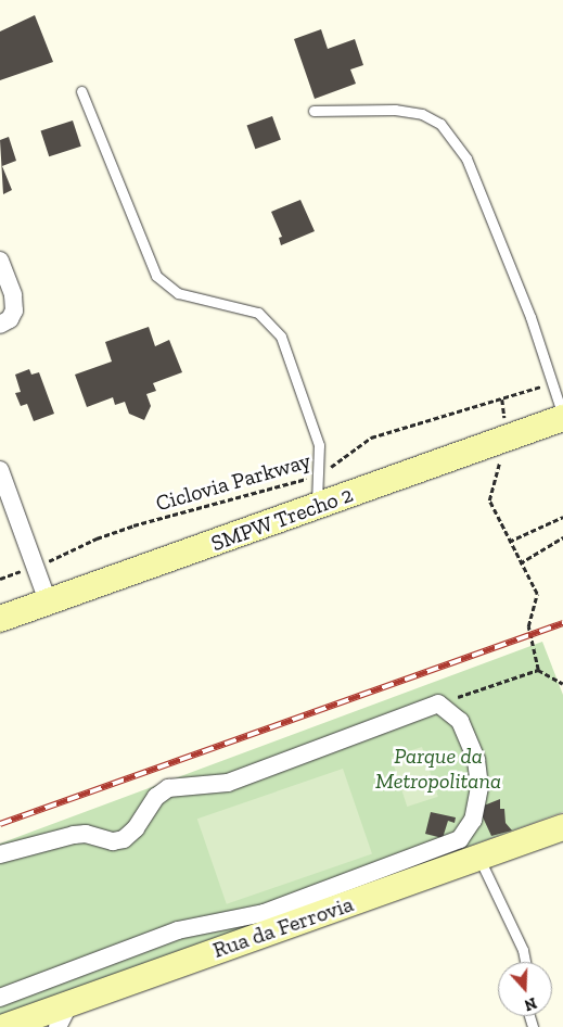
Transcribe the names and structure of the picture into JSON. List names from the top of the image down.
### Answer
{
  "streets": {
    "street": ["SMPW Trecho 2", "Rua da Ferrovia"],
    "path": ["Ciclovia Parkway"]
  },
  "parks": ["Parque da Metropolitana"],
  "north": "bottom"
}
